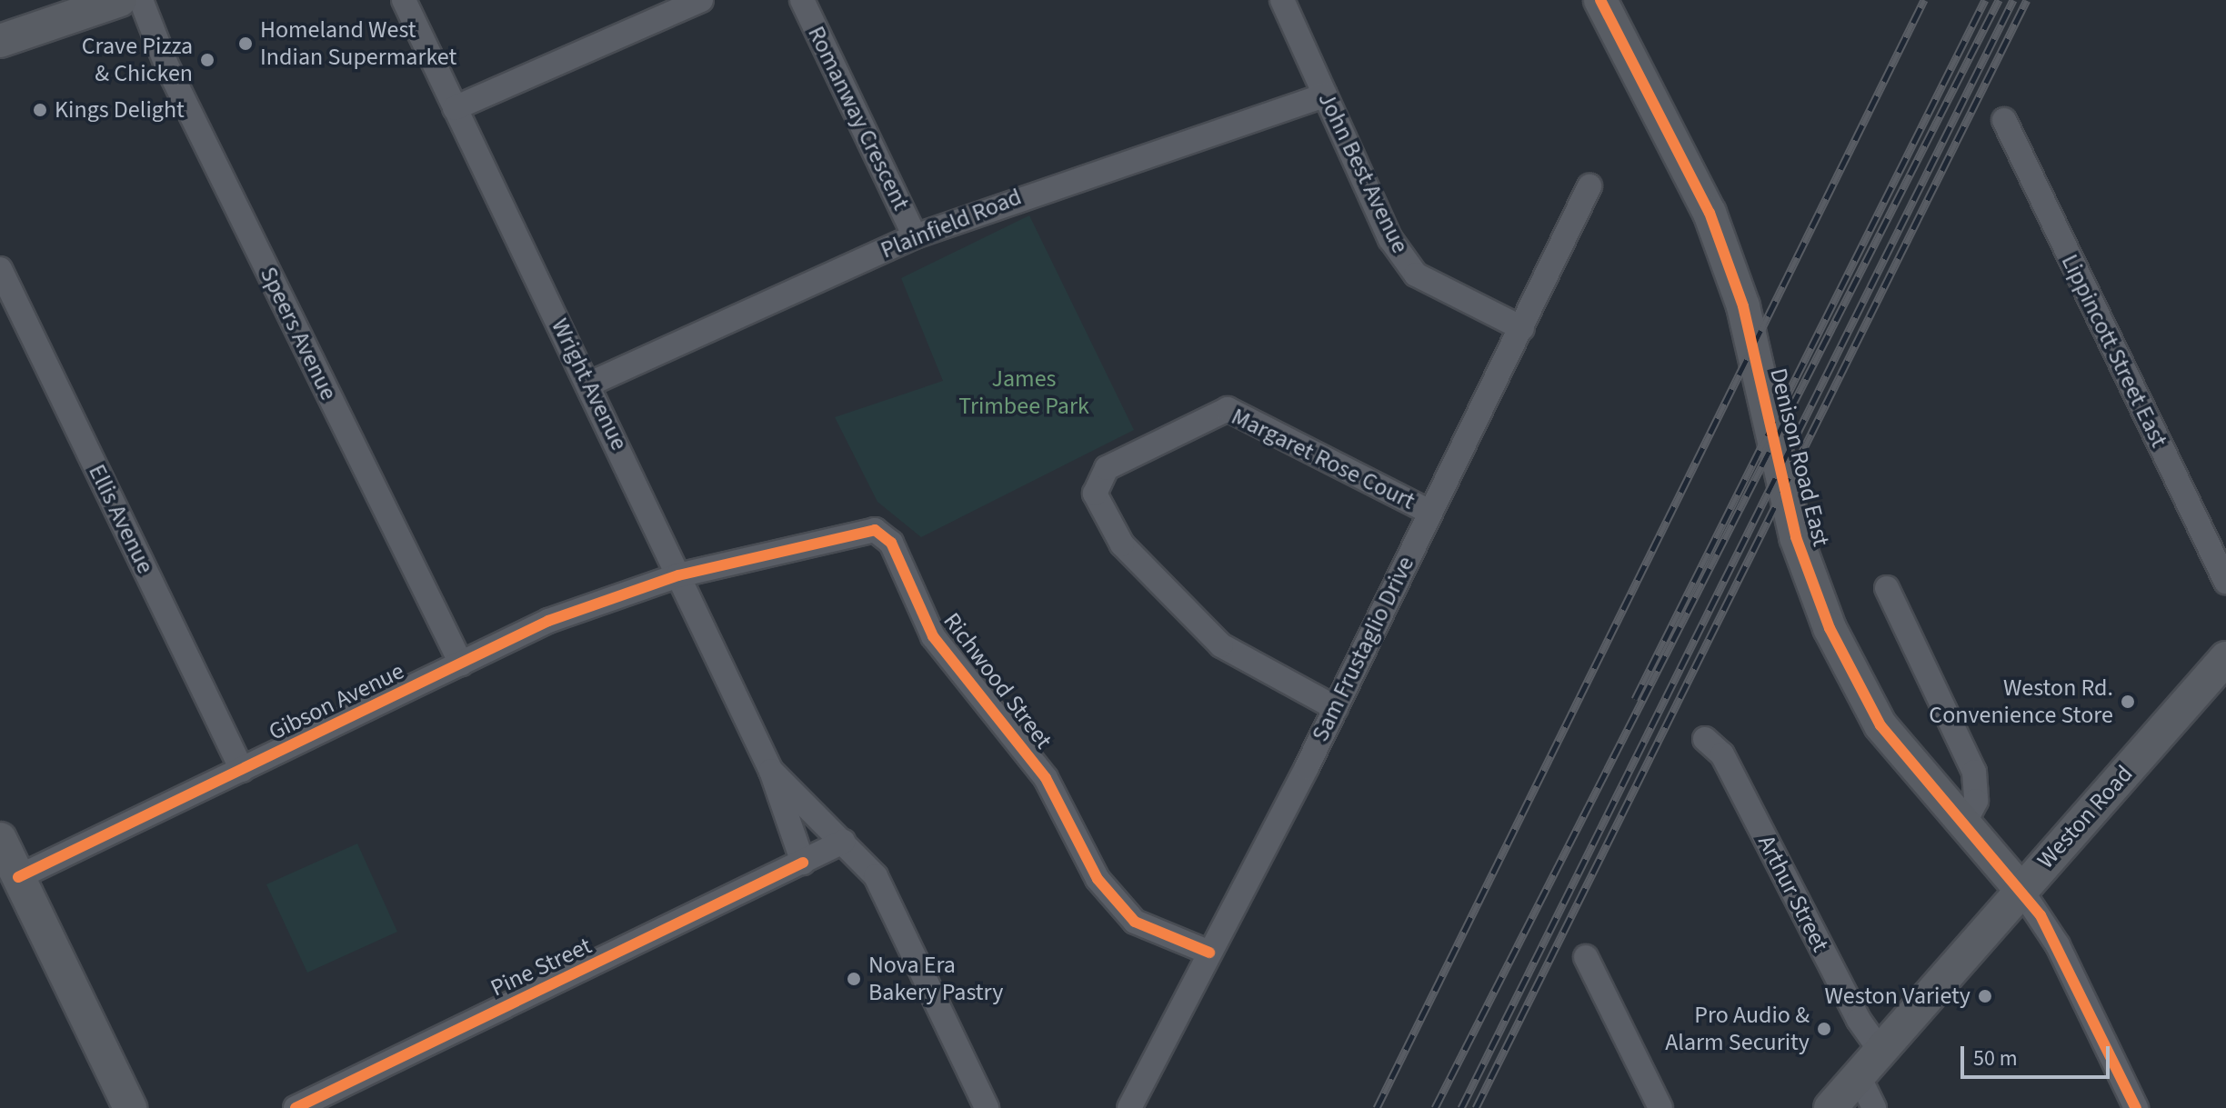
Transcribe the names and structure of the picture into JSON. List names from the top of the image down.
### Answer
{
  "streets": {
    "main road": ["Denison Road East", "Weston Road"],
    "street": [
      "Romanway Crescent",
      "John Best Avenue",
      "Plainfield Road",
      "Speers Avenue",
      "Lippincott Street East",
      "Wright Avenue",
      "Margaret Rose Court",
      "Ellis Avenue",
      "Sam Frustaglio Drive",
      "Richwood Street",
      "Gibson Avenue",
      "Arthur Street",
      "Pine Street"
    ]
  },
  "crossings": [
    ["Romanway Crescent", "Plainfield Road"],
    ["John Best Avenue", "Plainfield Road"],
    ["John Best Avenue", "Sam Frustaglio Drive"],
    ["Plainfield Road", "Wright Avenue"],
    ["Speers Avenue", "Gibson Avenue"],
    ["Wright Avenue", "Richwood Street"],
    ["Wright Avenue", "Gibson Avenue"],
    ["Wright Avenue", "Pine Street"],
    ["Denison Road East", "Weston Road"],
    ["Margaret Rose Court", "Sam Frustaglio Drive"],
    ["Ellis Avenue", "Gibson Avenue"],
    ["Sam Frustaglio Drive", "Richwood Street"],
    ["Richwood Street", "Gibson Avenue"],
    ["Weston Road", "Arthur Street"]
  ],
  "parks": ["James Trimbee Park"],
  "places": [
    "Homeland West Indian Supermarket",
    "Crave Pizza & Chicken",
    "Kings Delight",
    "Weston Rd. Convenience Store",
    "Nova Era Bakery Pastry",
    "Weston Variety",
    "Pro Audio & Alarm Security"
  ],
  "scale_bar": "50 m"
}
